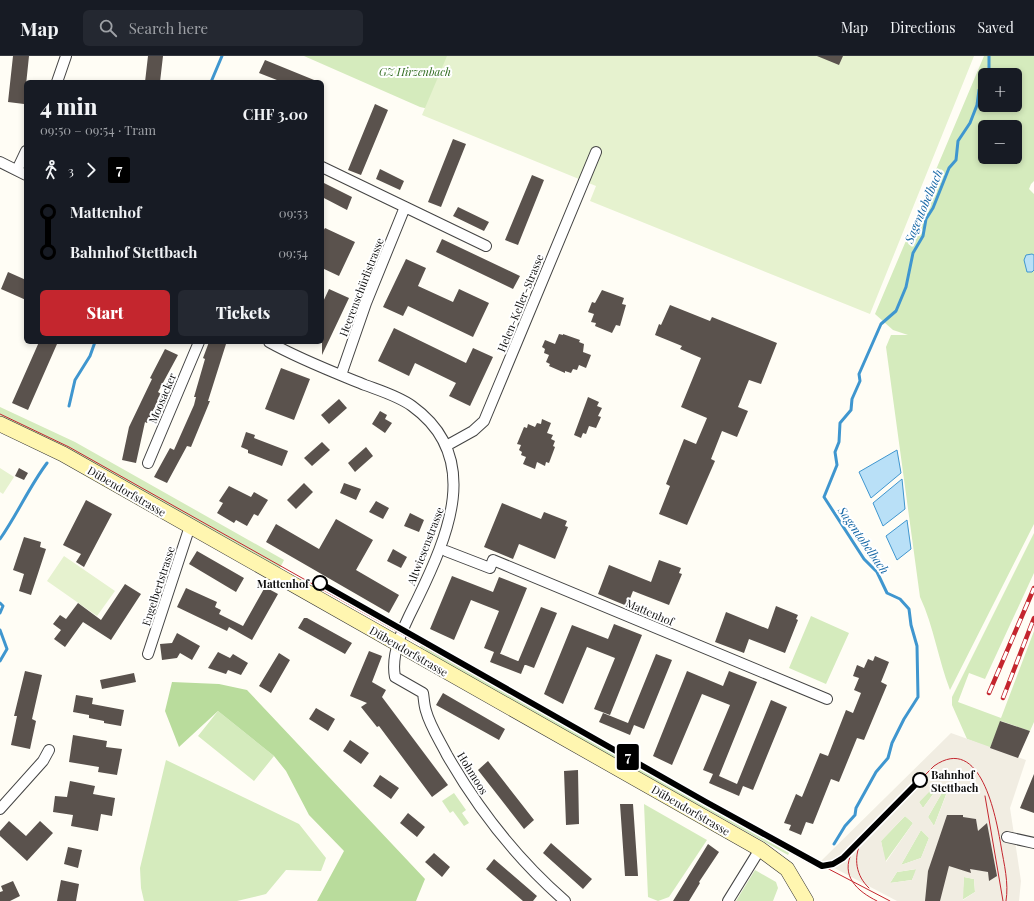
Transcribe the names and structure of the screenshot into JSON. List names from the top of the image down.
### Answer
{
  "streets": {
    "street": [
      "Heerenschürlistrasse",
      "Helen-Keller-Strasse",
      "Moosacker",
      "Dübendorfstrasse",
      "Altwiesenstrasse",
      "Engelbertstrasse",
      "Mattenhof",
      "Hohmoos"
    ]
  },
  "crossings": [
    ["Heerenschürlistrasse", "Altwiesenstrasse"],
    ["Helen-Keller-Strasse", "Altwiesenstrasse"],
    ["Dübendorfstrasse", "Altwiesenstrasse"],
    ["Dübendorfstrasse", "Engelbertstrasse"],
    ["Dübendorfstrasse", "Hohmoos"],
    ["Altwiesenstrasse", "Hohmoos"]
  ],
  "water": ["Sagentobelbach"],
  "parks": ["GZ Hirzenbach"],
  "places": ["Mattenhof", "Bahnhof Stettbach"],
  "lines": ["tram line 7"],
  "page": {
    "header": "Map",
    "search": "Search here",
    "nav": ["Map", "Directions", "Saved"],
    "on_map": "7",
    "map_buttons": ["+", "−"],
    "heading": ["4 min", "09:50 – 09:54 · Tram", "CHF 3.00"],
    "legs": ["3", "7"],
    "list": [
      {
        "name": "Mattenhof",
        "value": "09:53"
      },
      {
        "name": "Bahnhof Stettbach",
        "value": "09:54"
      }
    ],
    "buttons": ["Start", "Tickets"]
  }
}
